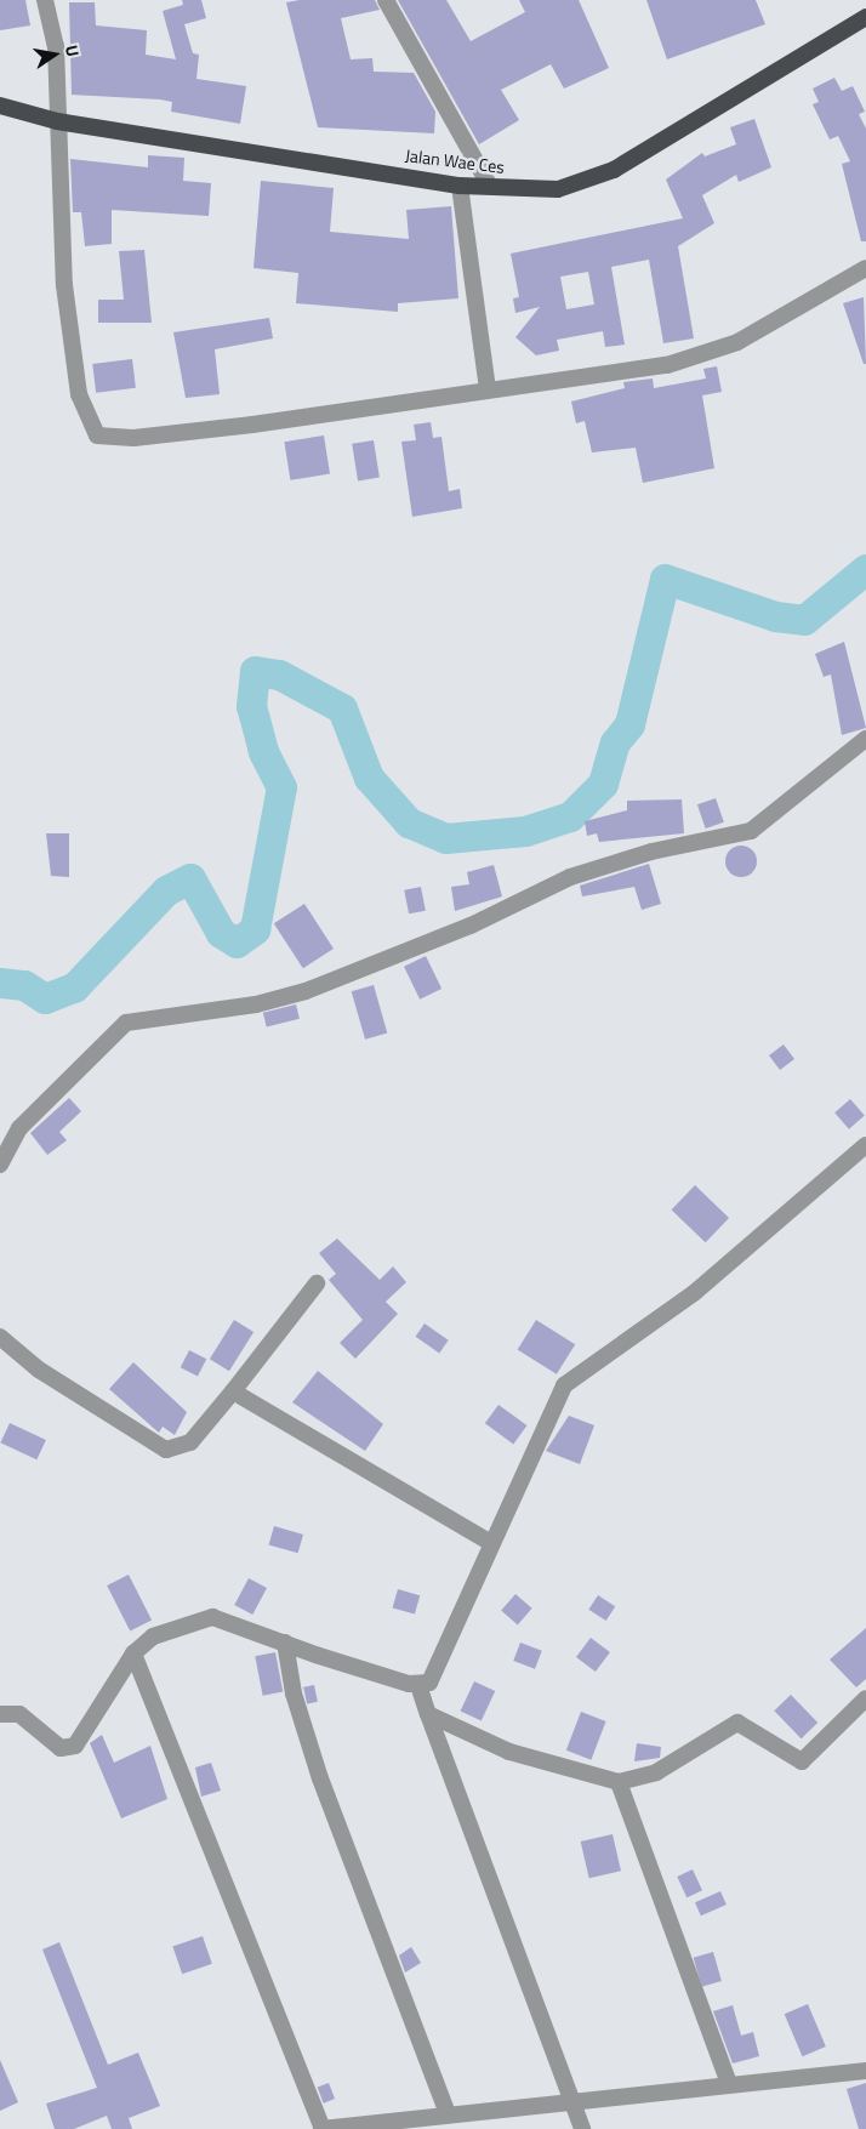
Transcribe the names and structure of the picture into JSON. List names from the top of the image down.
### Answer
{
  "streets": {
    "highway": ["Jalan Wae Ces"]
  },
  "north": "right"
}
